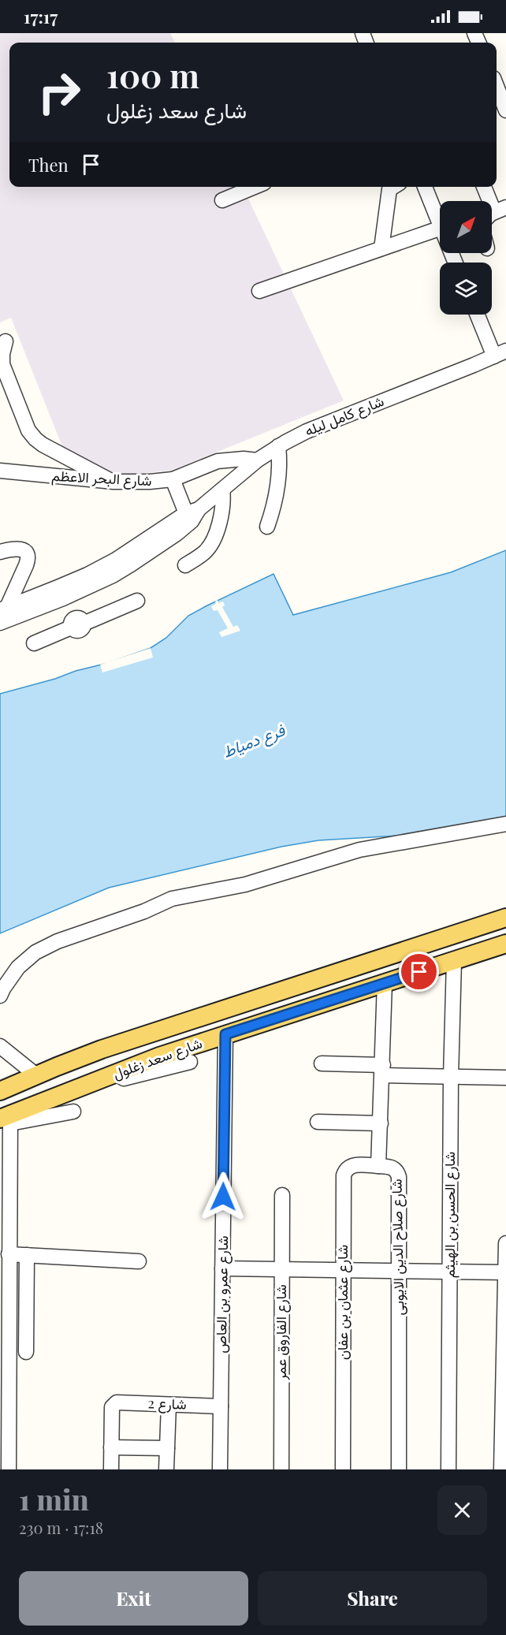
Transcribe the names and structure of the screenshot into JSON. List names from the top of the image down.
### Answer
{
  "streets": {
    "main road": ["شارع سعد زغلول"],
    "street": [
      "شارع كامل ليله",
      "شارع البحر الاعظم",
      "شارع الحسن بن الهيثم",
      "شارع صلاح الدين الايوبى",
      "شارع عمرو بن العاص",
      "شارع عثمان بن عفان",
      "شارع الفاروق عمر",
      "شارع 2"
    ]
  },
  "crossings": [
    ["شارع كامل ليله", "شارع البحر الاعظم"],
    ["شارع سعد زغلول", "شارع الحسن بن الهيثم"],
    ["شارع سعد زغلول", "شارع صلاح الدين الايوبى"],
    ["شارع سعد زغلول", "شارع عمرو بن العاص"],
    ["شارع صلاح الدين الايوبى", "شارع عثمان بن عفان"],
    ["شارع عمرو بن العاص", "شارع 2"]
  ],
  "water": ["فرع دمياط"],
  "north": "top right",
  "page": {
    "status": "17:17",
    "turn": ["100 m", "شارع سعد زغلول"],
    "then": "Then",
    "heading": ["1 min", "230 m · 17:18"],
    "buttons": ["Exit", "Share"]
  }
}
